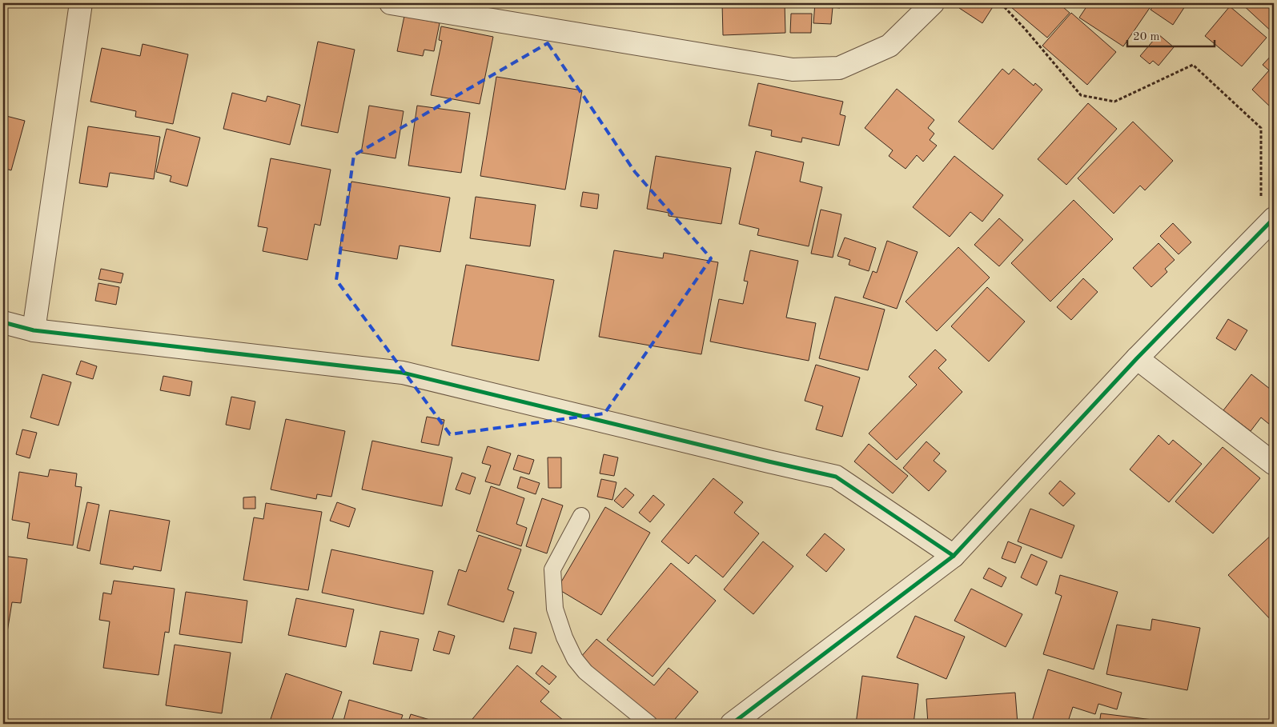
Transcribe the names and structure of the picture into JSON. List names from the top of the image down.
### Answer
{
  "scale_bar": "20 m"
}
